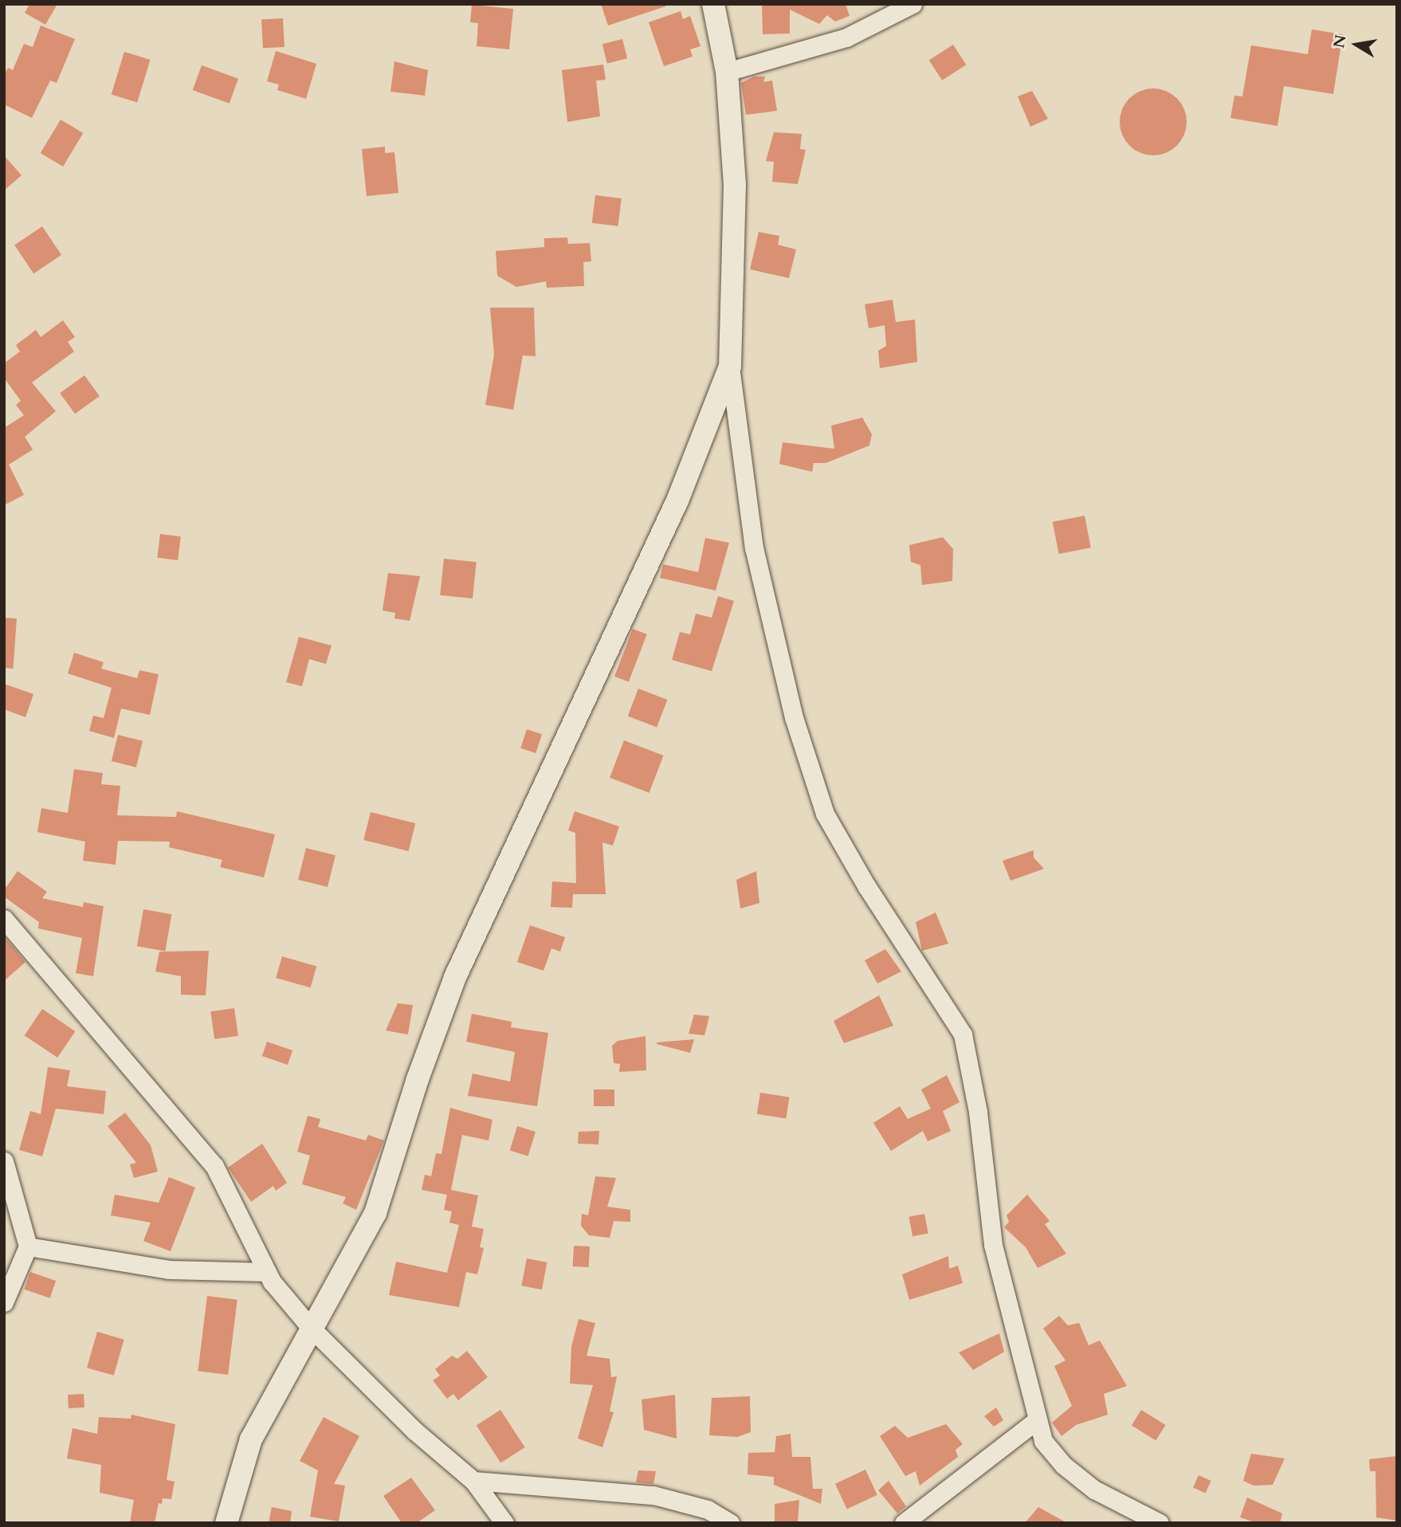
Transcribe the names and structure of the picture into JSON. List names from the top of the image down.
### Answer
{
  "north": "left"
}
